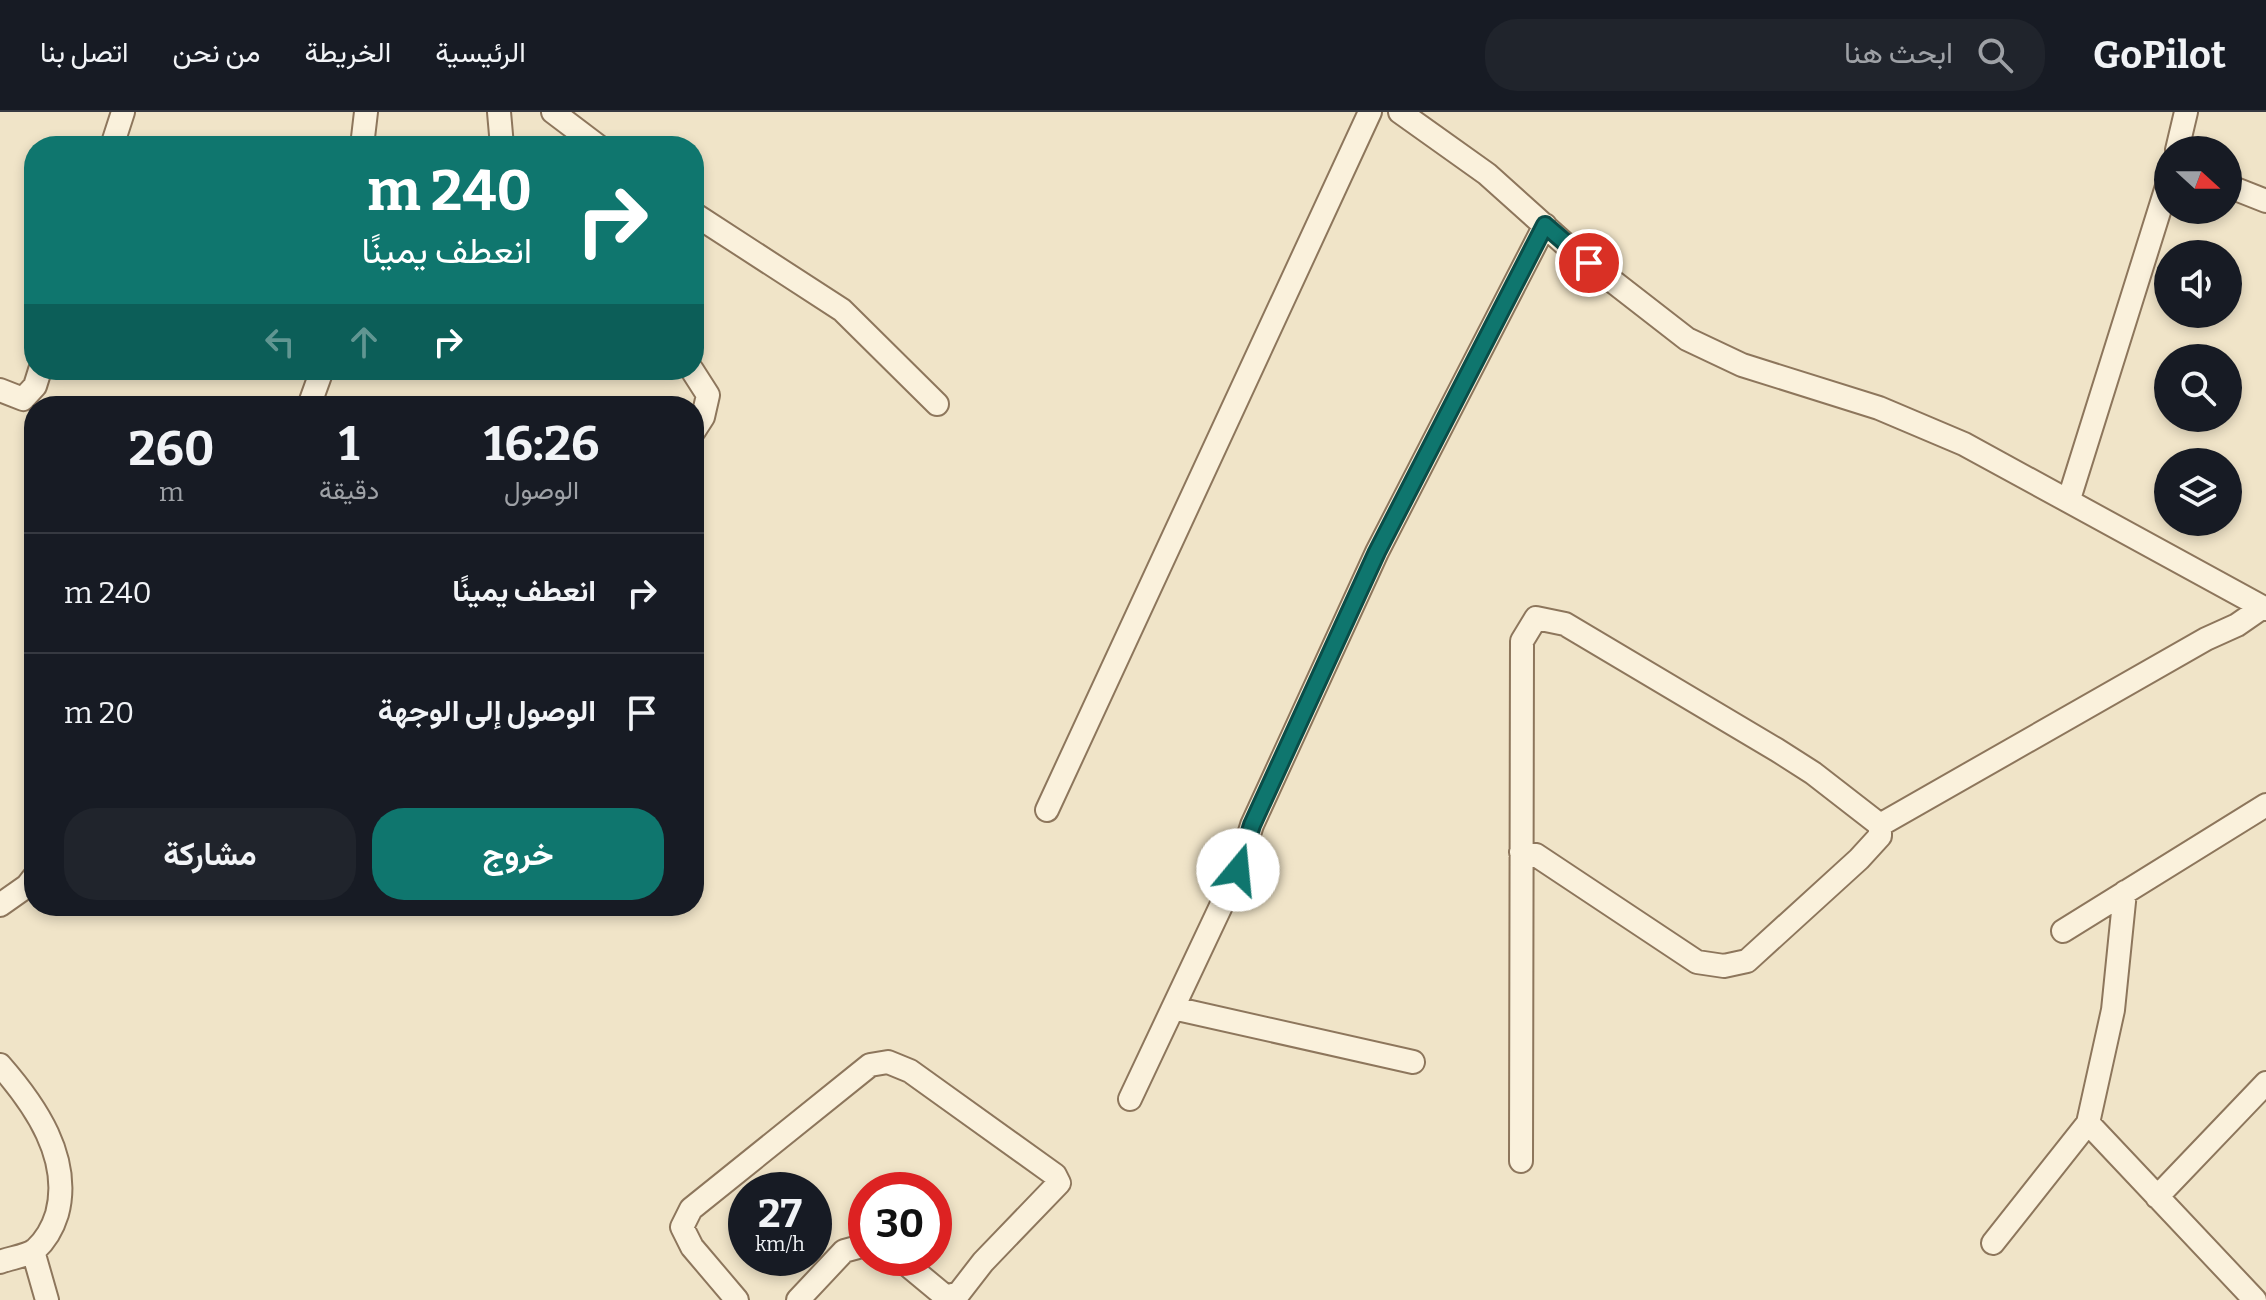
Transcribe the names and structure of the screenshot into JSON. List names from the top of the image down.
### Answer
{
  "north": "right",
  "page": {
    "header": "GoPilot",
    "search": "ابحث هنا",
    "nav": [
      "الرئيسية",
      "الخريطة",
      "من نحن",
      "اتصل بنا"
    ],
    "turn": ["240 m", "انعطف يمينًا"],
    "eta": [
      "16:26",
      "الوصول",
      "1",
      "دقيقة",
      "260",
      "m"
    ],
    "list": [
      {
        "name": "انعطف يمينًا",
        "value": "240 m"
      },
      {
        "name": "الوصول إلى الوجهة",
        "value": "20 m"
      }
    ],
    "buttons": ["خروج", "مشاركة"],
    "speed": "27 km/h",
    "limit": "30"
  }
}
